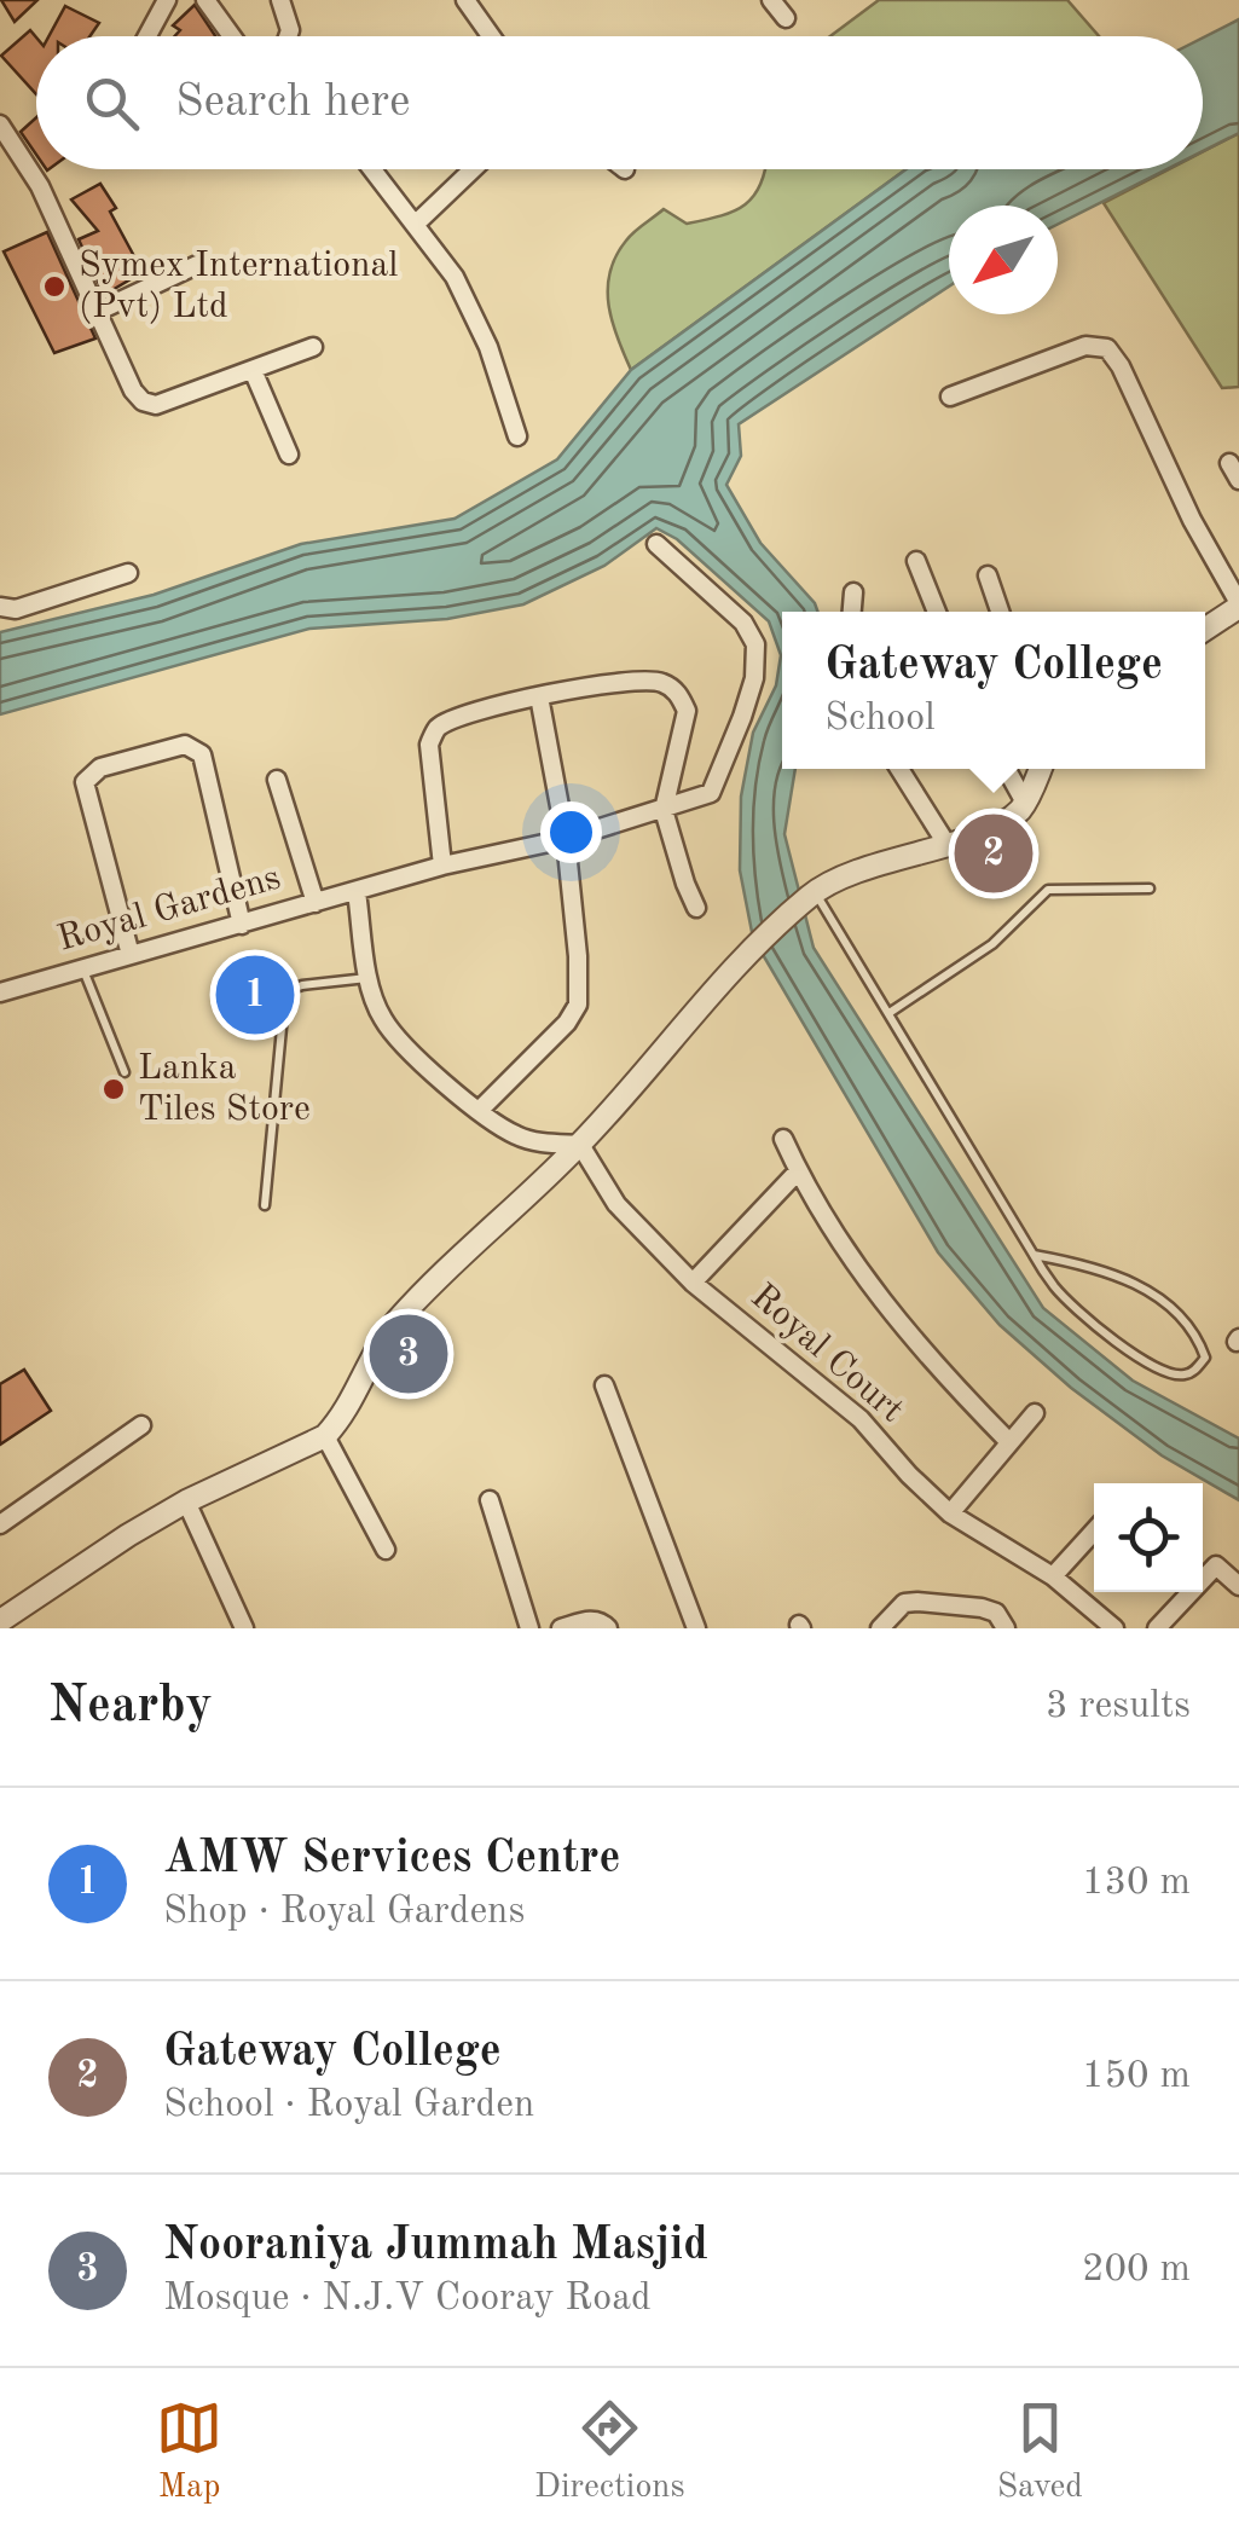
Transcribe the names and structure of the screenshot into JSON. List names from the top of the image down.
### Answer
{
  "streets": {
    "street": ["Royal Gardens", "Royal Court"]
  },
  "places": ["Symex International (Pvt) Ltd", "Lanka Tiles Store"],
  "north": "bottom left",
  "page": {
    "search": "Search here",
    "popup": ["Gateway College", "School"],
    "pins": ["2", "1", "3"],
    "heading": ["Nearby", "3 results"],
    "list": [
      {
        "mark": "1",
        "name": "AMW Services Centre",
        "note": "Shop · Royal Gardens",
        "value": "130 m"
      },
      {
        "mark": "2",
        "name": "Gateway College",
        "note": "School · Royal Garden",
        "value": "150 m"
      },
      {
        "mark": "3",
        "name": "Nooraniya Jummah Masjid",
        "note": "Mosque · N.J.V Cooray Road",
        "value": "200 m"
      }
    ],
    "nav": ["Map", "Directions", "Saved"]
  }
}
